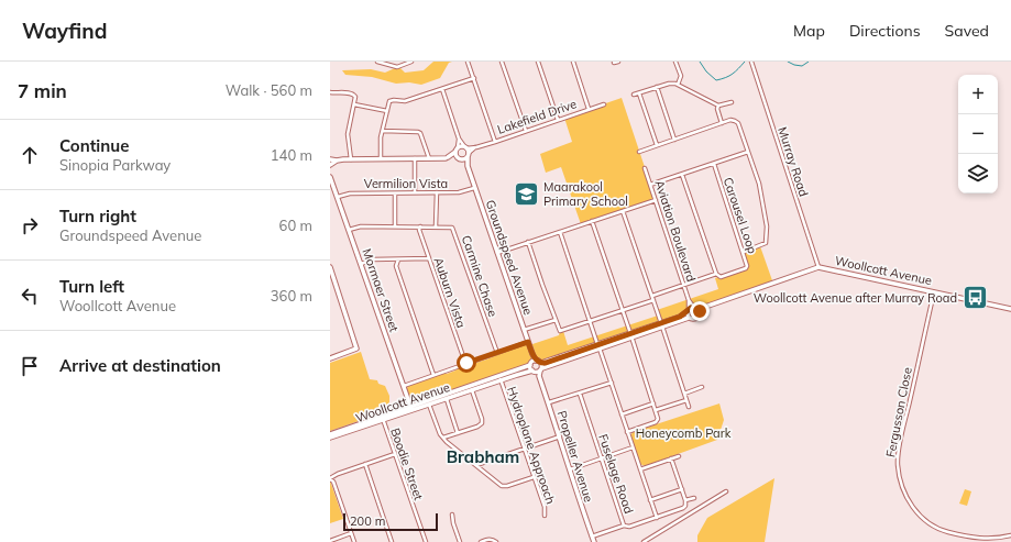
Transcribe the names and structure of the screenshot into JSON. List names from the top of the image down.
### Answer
{
  "streets": {
    "street": [
      "Lakefield Drive",
      "Murray Road",
      "Vermilion Vista",
      "Carousel Loop",
      "Aviation Boulevard",
      "Groundspeed Avenue",
      "Woollcott Avenue",
      "Carmine Chase",
      "Mormaer Street",
      "Auburn Vista",
      "Fergusson Close",
      "Hydroplane Approach",
      "Propeller Avenue",
      "Boodie Street",
      "Fuselage Road"
    ]
  },
  "crossings": [
    ["Lakefield Drive", "Groundspeed Avenue"],
    ["Murray Road", "Woollcott Avenue"],
    ["Vermilion Vista", "Groundspeed Avenue"],
    ["Vermilion Vista", "Mormaer Street"],
    ["Aviation Boulevard", "Woollcott Avenue"],
    ["Groundspeed Avenue", "Woollcott Avenue"],
    ["Woollcott Avenue", "Mormaer Street"],
    ["Woollcott Avenue", "Fergusson Close"],
    ["Woollcott Avenue", "Hydroplane Approach"],
    ["Woollcott Avenue", "Propeller Avenue"],
    ["Woollcott Avenue", "Boodie Street"],
    ["Carmine Chase", "Mormaer Street"],
    ["Carmine Chase", "Auburn Vista"]
  ],
  "districts": ["Brabham"],
  "parks": ["Honeycomb Park"],
  "places": {
    "school or university": ["Maarakool Primary School"],
    "bus stop": ["Woollcott Avenue after Murray Road"]
  },
  "scale_bar": "200 m",
  "page": {
    "header": "Wayfind",
    "nav": ["Map", "Directions", "Saved"],
    "heading": ["7 min", "Walk · 560 m"],
    "map_buttons": ["+", "−"],
    "list": [
      ["Continue", "Sinopia Parkway", "140 m"],
      ["Turn right", "Groundspeed Avenue", "60 m"],
      ["Turn left", "Woollcott Avenue", "360 m"],
      "Arrive at destination"
    ],
    "scale": "200 m"
  }
}
